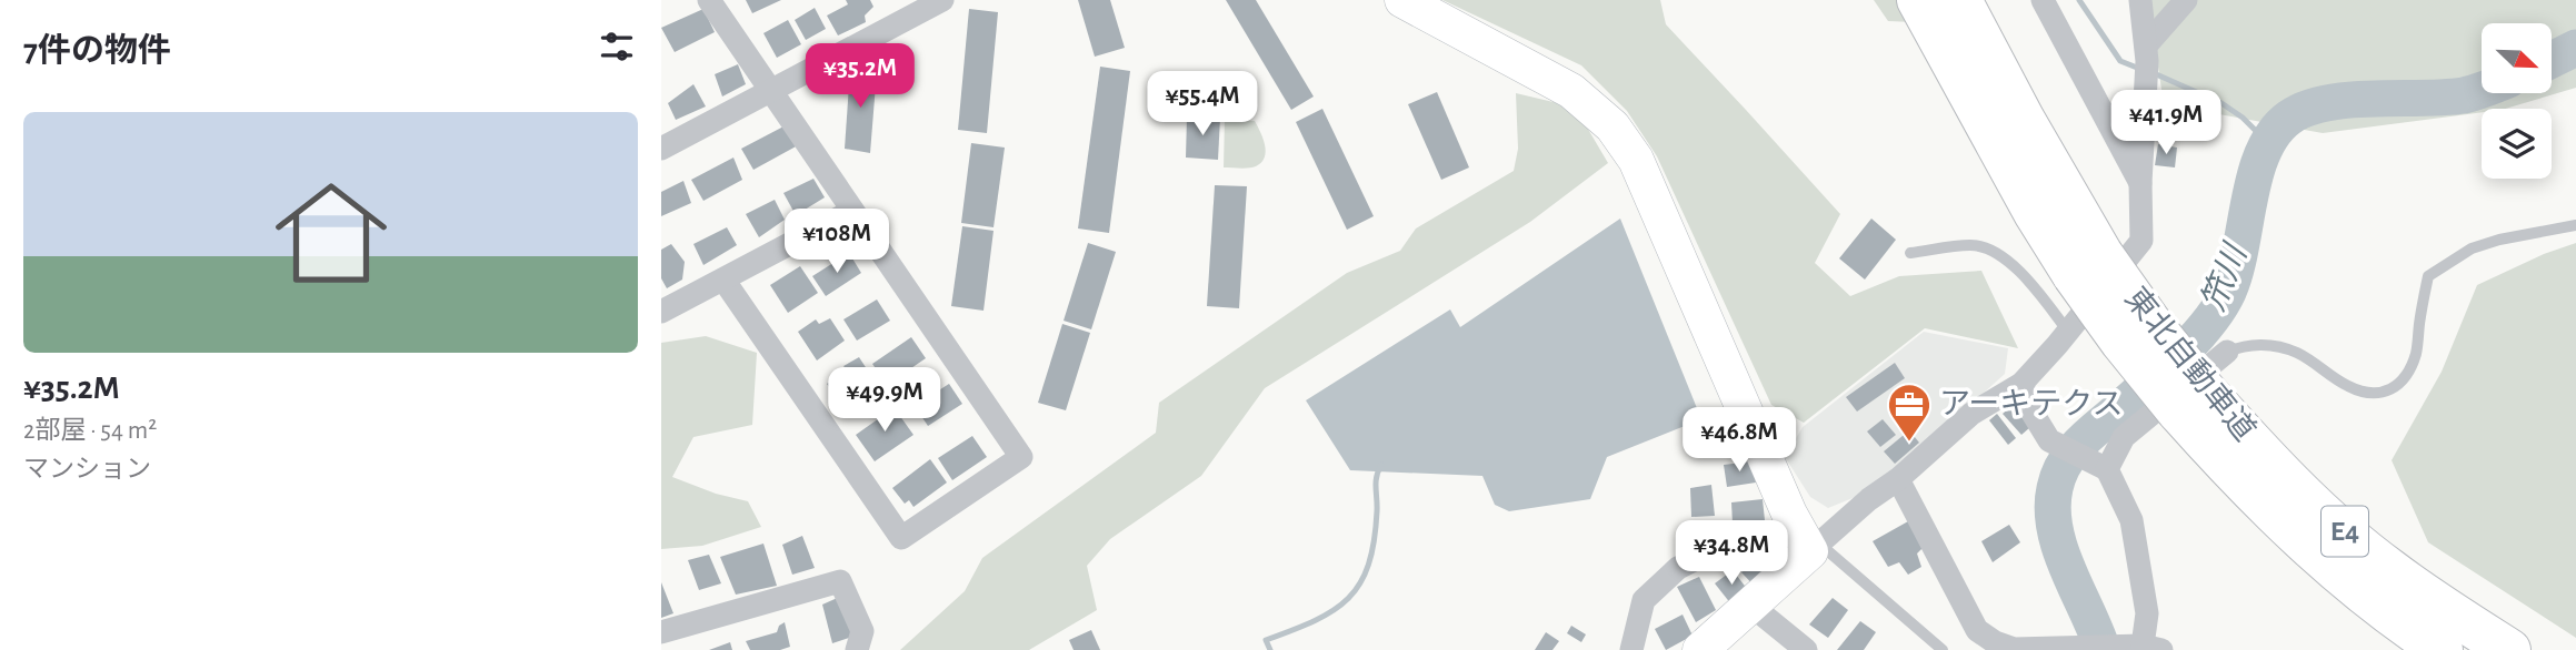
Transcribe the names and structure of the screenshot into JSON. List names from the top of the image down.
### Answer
{
  "streets": {
    "highway": ["東北自動車道", "E4"]
  },
  "water": ["笊川"],
  "places": {
    "office": ["アーキテクス"]
  },
  "north": "bottom right",
  "page": {
    "heading": "7件の物件",
    "price": [
      "¥35.2M",
      "¥55.4M",
      "¥41.9M",
      "¥108M",
      "¥49.9M",
      "¥46.8M",
      "¥34.8M"
    ],
    "list": [
      {
        "name": "¥35.2M",
        "note": "2部屋 · 54 m² · マンション"
      }
    ]
  }
}
